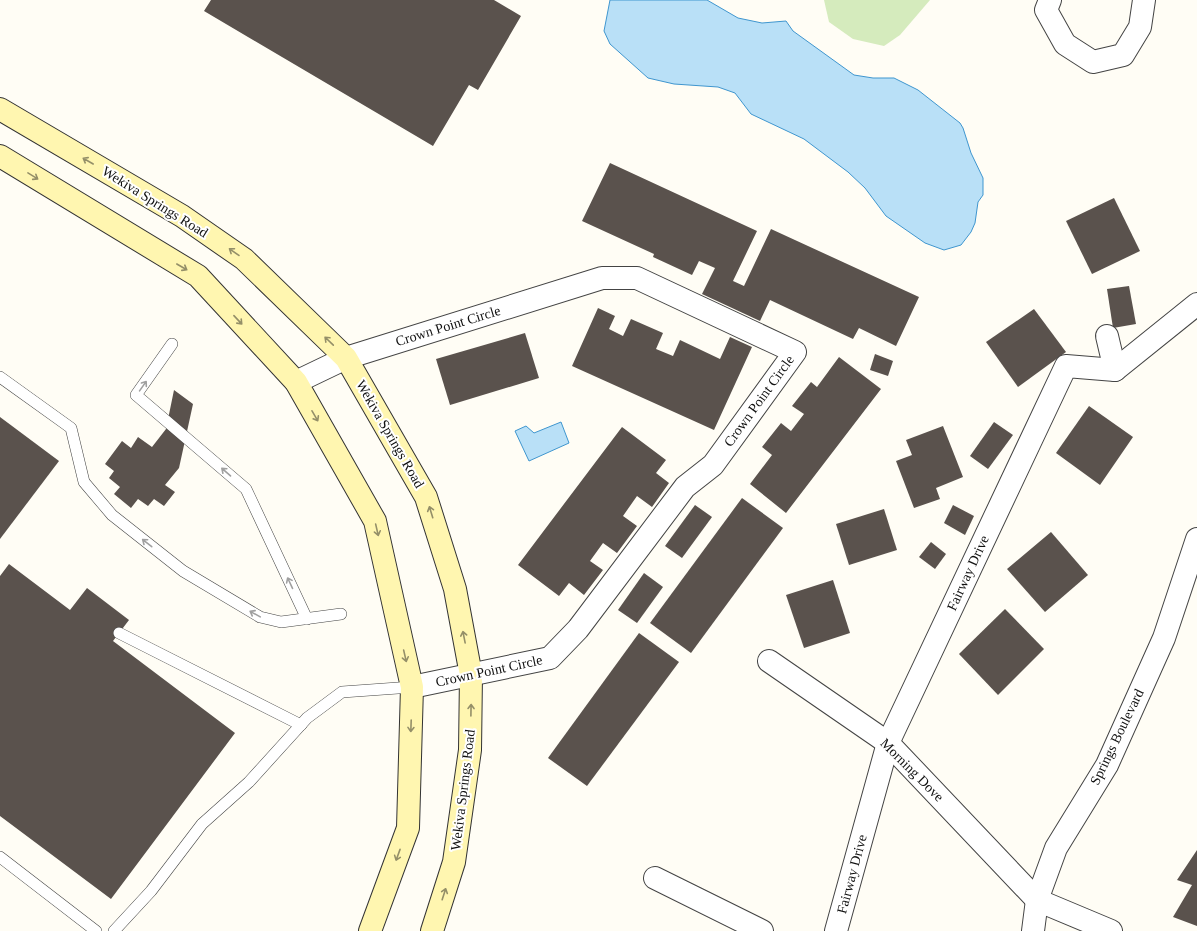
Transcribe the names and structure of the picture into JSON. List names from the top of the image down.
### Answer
{
  "streets": {
    "main road": ["Wekiva Springs Road"],
    "street": [
      "Crown Point Circle",
      "Fairway Drive",
      "Springs Boulevard",
      "Morning Dove"
    ]
  },
  "crossings": [
    ["Wekiva Springs Road", "Crown Point Circle"],
    ["Fairway Drive", "Morning Dove"],
    ["Springs Boulevard", "Morning Dove"]
  ]
}
